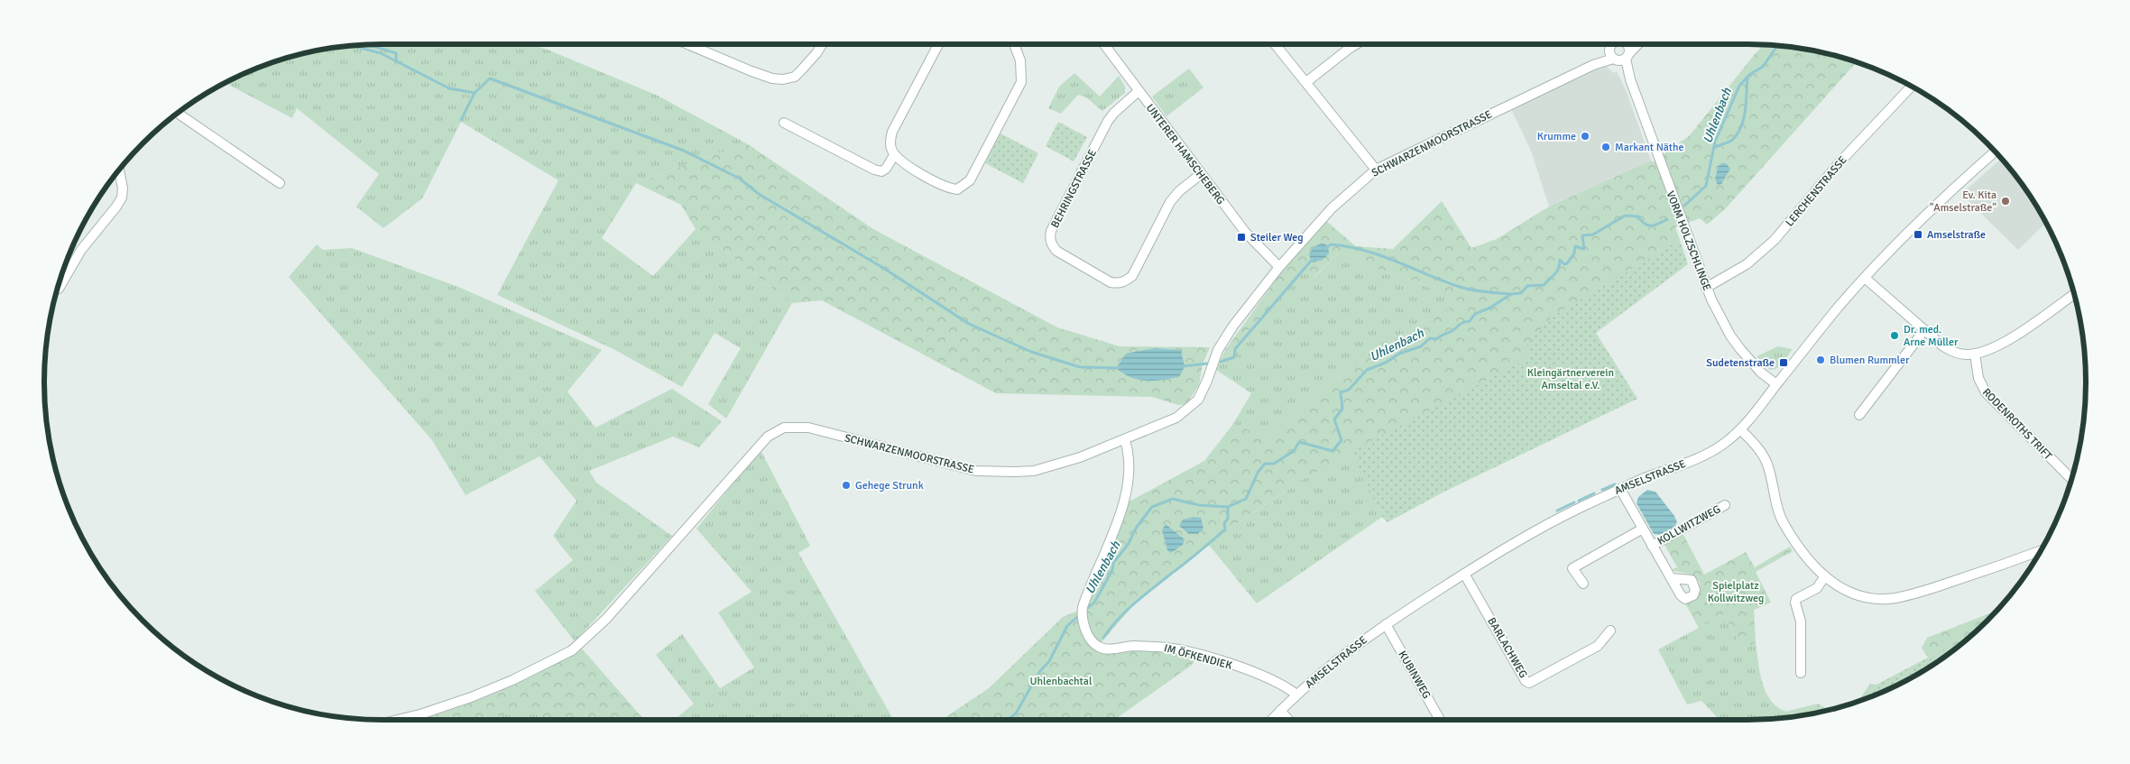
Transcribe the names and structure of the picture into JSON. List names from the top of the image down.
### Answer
{
  "streets": {
    "street": [
      "SCHWARZENMOORSTRASSE",
      "UNTERER HAMSCHEBERG",
      "BEHRINGSTRASSE",
      "LERCHENSTRASSE",
      "VORM HOLZSCHLINGE",
      "RODENROTHS TRIFT",
      "AMSELSTRASSE",
      "KOLLWITZWEG",
      "BARLACHWEG",
      "IM ÖFKENDIEK",
      "KUBINWEG"
    ]
  },
  "crossings": [
    ["SCHWARZENMOORSTRASSE", "UNTERER HAMSCHEBERG"],
    ["SCHWARZENMOORSTRASSE", "VORM HOLZSCHLINGE"],
    ["SCHWARZENMOORSTRASSE", "IM ÖFKENDIEK"],
    ["UNTERER HAMSCHEBERG", "BEHRINGSTRASSE"],
    ["LERCHENSTRASSE", "VORM HOLZSCHLINGE"],
    ["VORM HOLZSCHLINGE", "AMSELSTRASSE"],
    ["AMSELSTRASSE", "KOLLWITZWEG"],
    ["AMSELSTRASSE", "BARLACHWEG"],
    ["AMSELSTRASSE", "IM ÖFKENDIEK"],
    ["AMSELSTRASSE", "KUBINWEG"]
  ],
  "water": ["Uhlenbach"],
  "parks": ["Kleingärtnerverein Amseltal e.V.", "Spielplatz Kollwitzweg", "Uhlenbachtal"],
  "places": {
    "other": [
      "Krumme",
      "Markant Näthe",
      "Ev. Kita \"Amselstraße\"",
      "Dr. med. Arne Müller",
      "Blumen Rummler",
      "Gehege Strunk"
    ],
    "transit": ["Amselstraße", "Steiler Weg", "Sudetenstraße"]
  }
}
